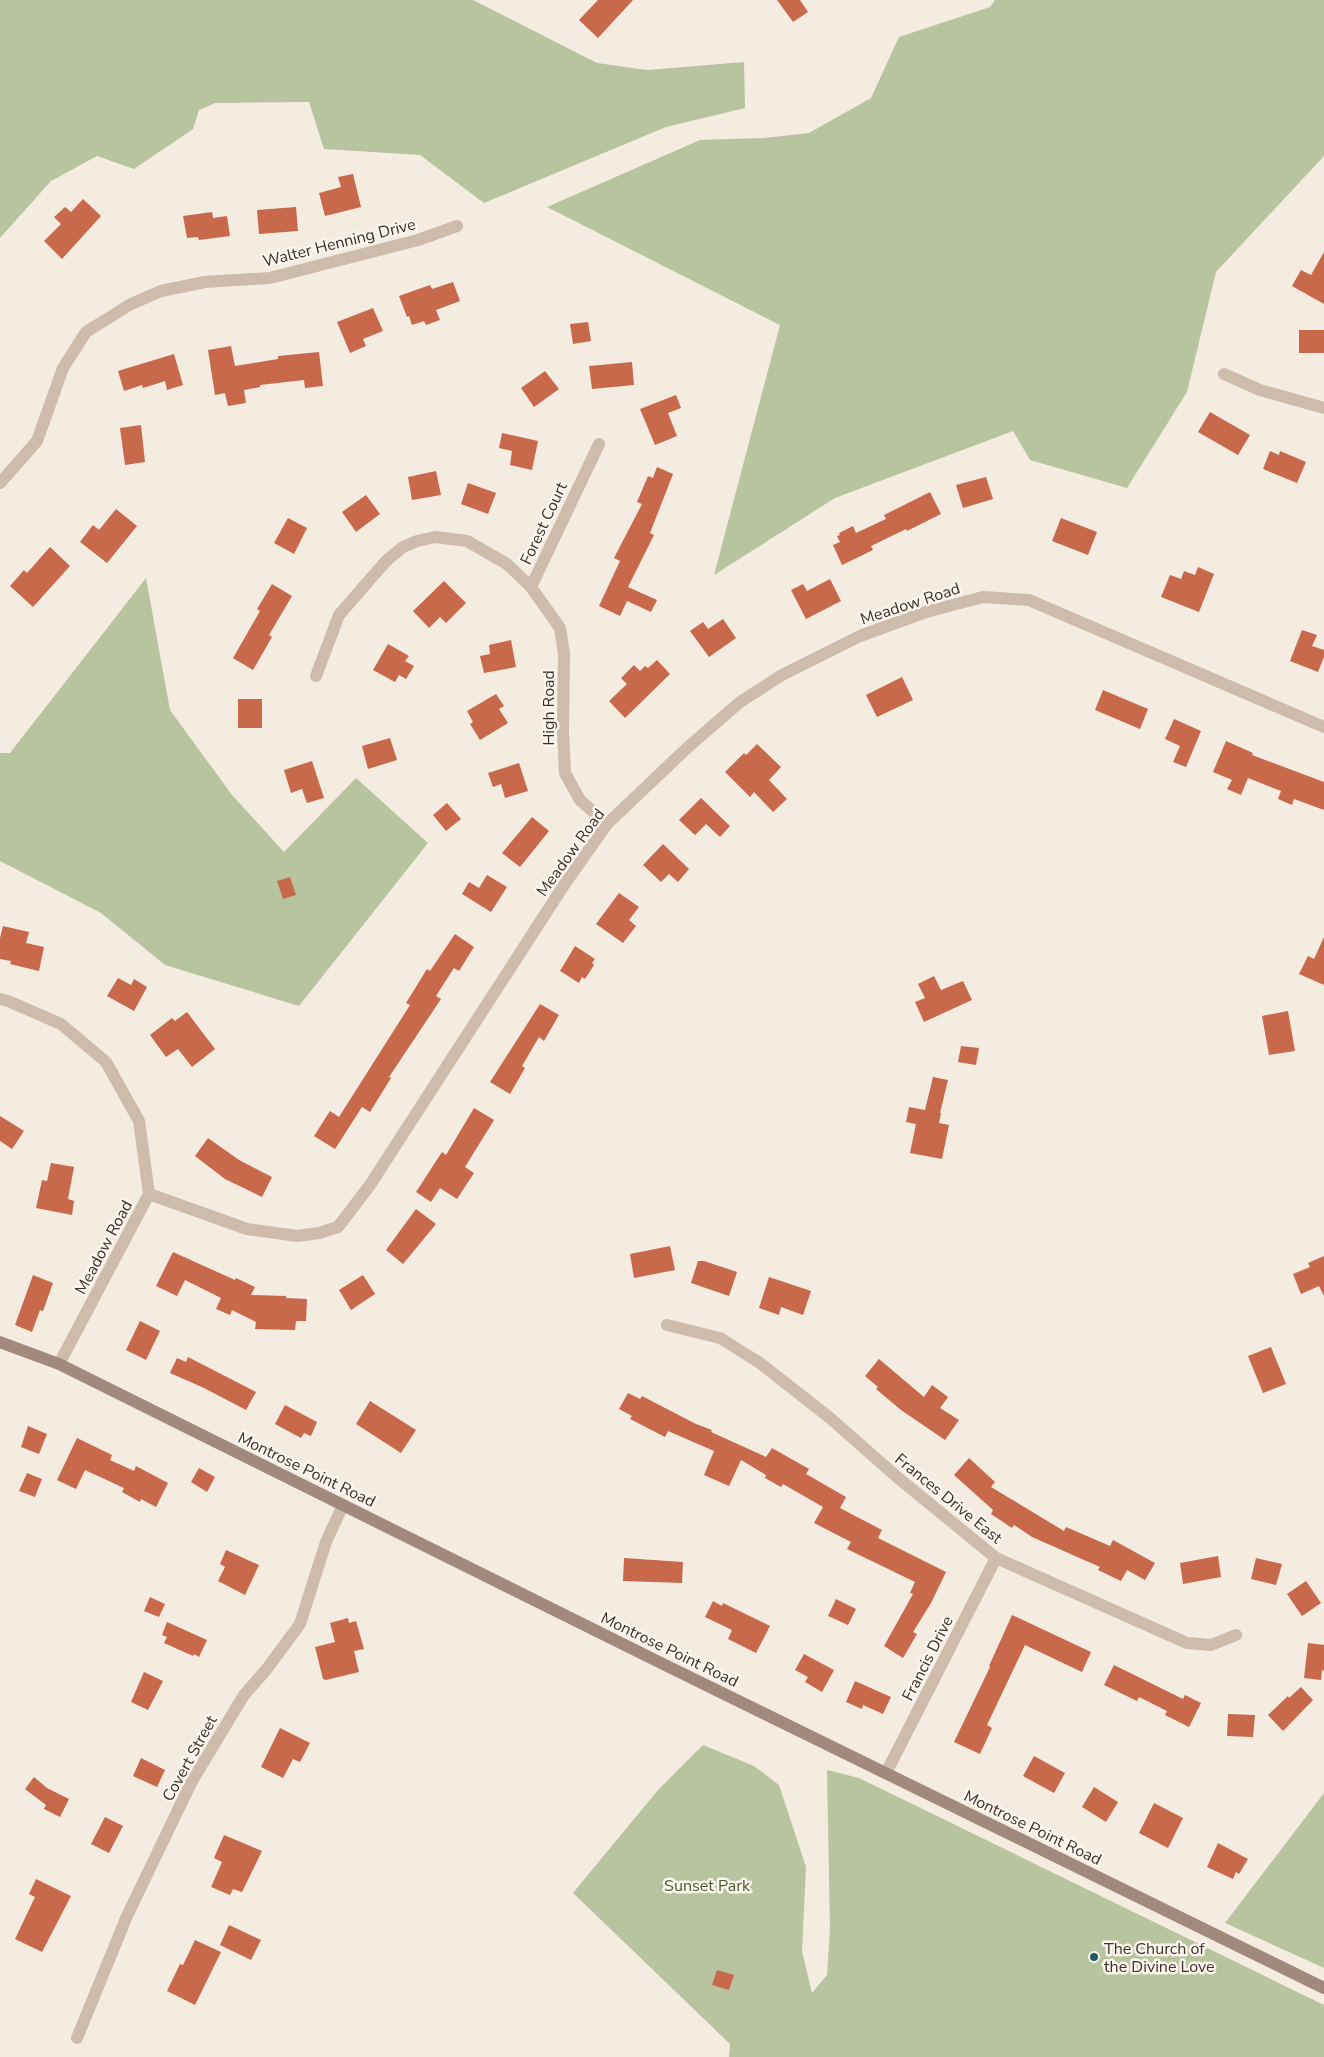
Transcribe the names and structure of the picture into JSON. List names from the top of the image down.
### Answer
{
  "streets": {
    "street": [
      "Walter Henning Drive",
      "Forest Court",
      "Meadow Road",
      "High Road",
      "Montrose Point Road",
      "Frances Drive East",
      "Francis Drive",
      "Covert Street"
    ]
  },
  "crossings": [
    ["Forest Court", "High Road"],
    ["Meadow Road", "High Road"],
    ["Meadow Road", "Montrose Point Road"],
    ["Montrose Point Road", "Francis Drive"],
    ["Montrose Point Road", "Covert Street"],
    ["Frances Drive East", "Francis Drive"]
  ],
  "parks": ["Sunset Park"],
  "places": ["The Church of the Divine Love"]
}
